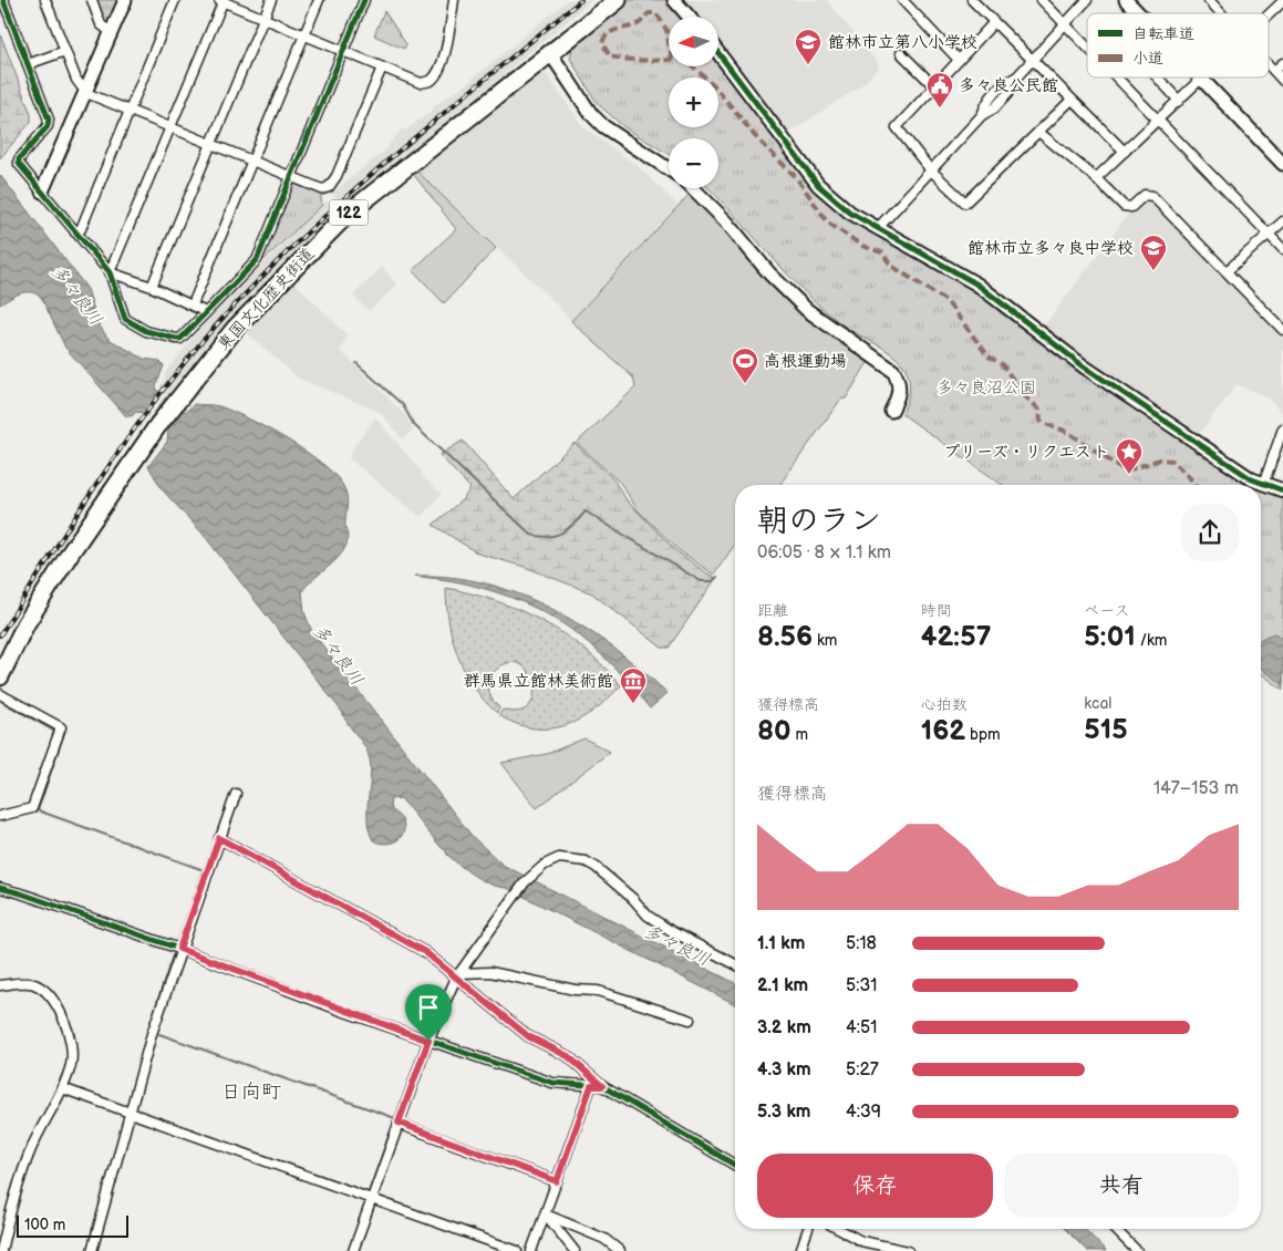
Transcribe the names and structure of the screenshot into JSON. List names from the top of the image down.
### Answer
{
  "streets": {
    "highway": ["122", "東国文化歴史街道"]
  },
  "districts": ["日向町"],
  "water": ["多々良川"],
  "parks": ["多々良沼公園"],
  "places": {
    "school or university": ["館林市立第八小学校", "館林市立多々良中学校"],
    "public building": ["多々良公民館"],
    "sports": ["高根運動場"],
    "place": ["プリーズ・リクエスト"],
    "museum": ["群馬県立館林美術館"]
  },
  "legend": ["自転車道", "小道"],
  "scale_bar": "100 m",
  "north": "left",
  "page": {
    "map_buttons": ["+", "−"],
    "heading": ["朝のラン", "06:05 · 8 × 1.1 km"],
    "stats": [
      ["距離", "8.56 km"],
      ["時間", "42:57"],
      ["ペース", "5:01 /km"],
      ["獲得標高", "80 m"],
      ["心拍数", "162 bpm"],
      ["kcal", "515"]
    ],
    "chart": ["獲得標高", "147–153 m"],
    "list": [
      {
        "name": "1.1 km",
        "note": "5:18"
      },
      {
        "name": "2.1 km",
        "note": "5:31"
      },
      {
        "name": "3.2 km",
        "note": "4:51"
      },
      {
        "name": "4.3 km",
        "note": "5:27"
      },
      {
        "name": "5.3 km",
        "note": "4:39"
      }
    ],
    "buttons": ["保存", "共有"],
    "scale": "100 m"
  }
}
